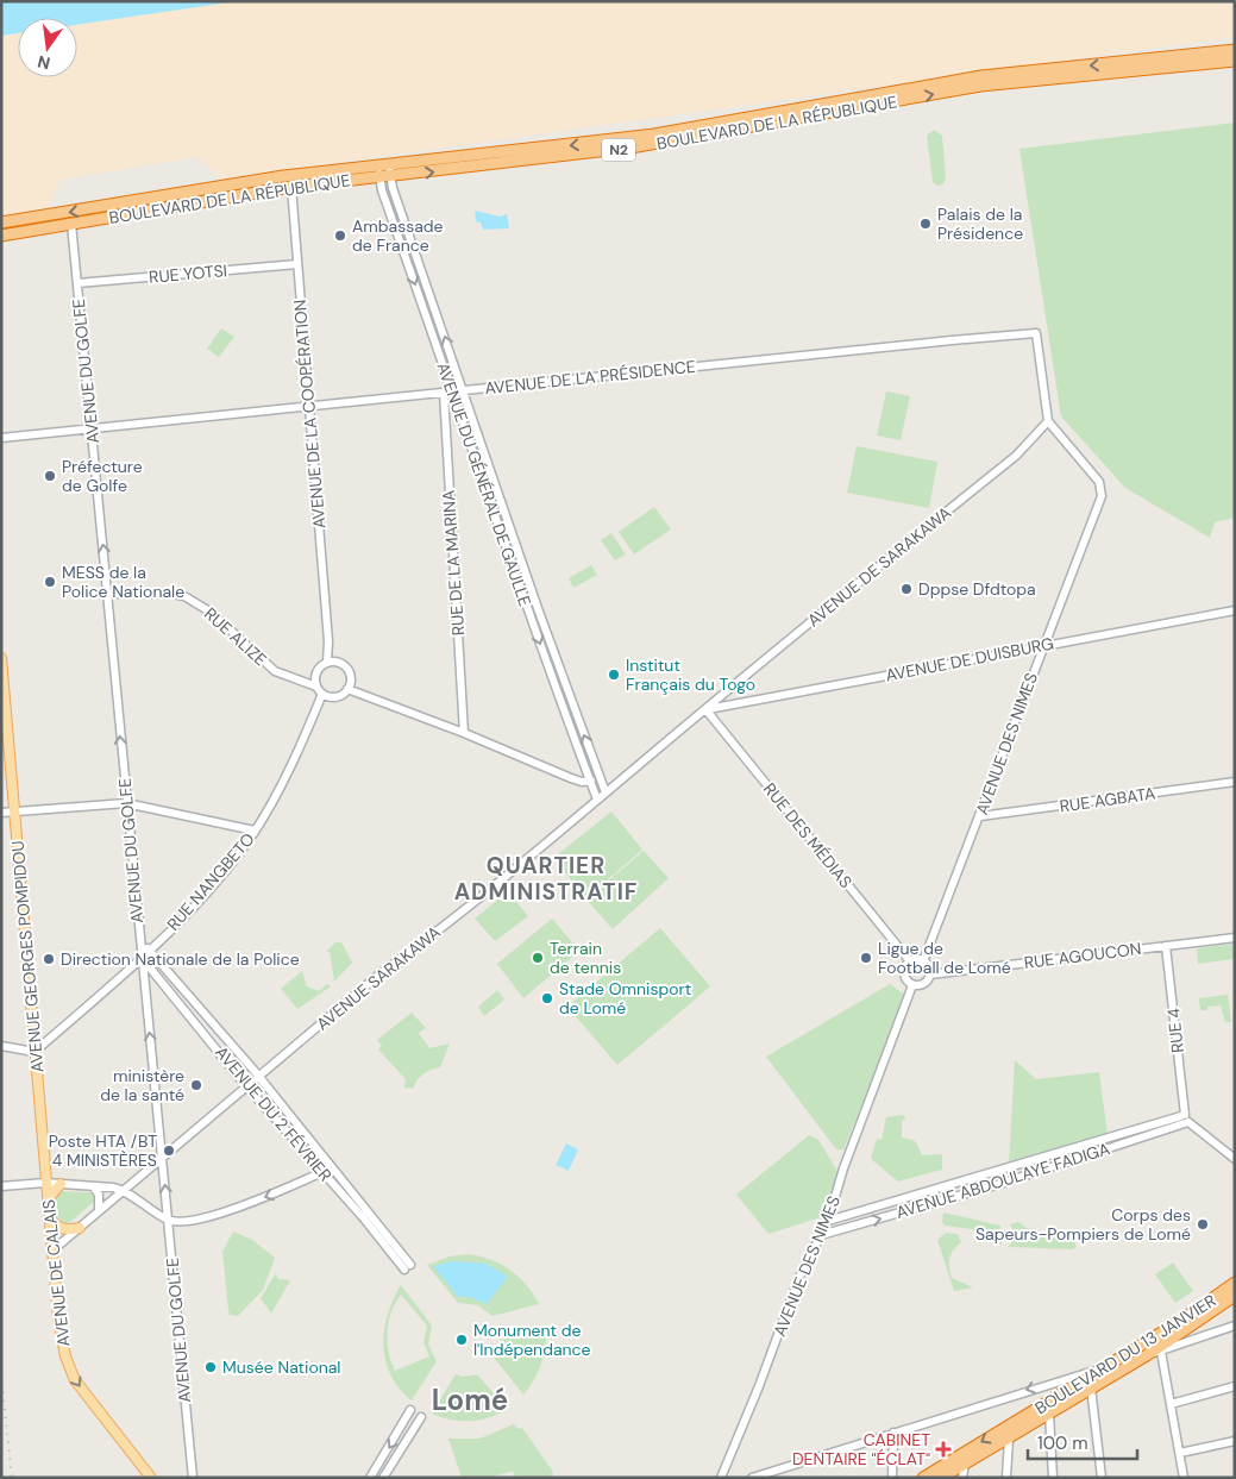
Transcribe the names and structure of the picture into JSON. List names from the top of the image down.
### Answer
{
  "streets": {
    "highway": ["BOULEVARD DE LA RÉPUBLIQUE", "N2", "BOULEVARD DU 13 JANVIER"],
    "main road": ["AVENUE GEORGES POMPIDOU", "AVENUE DE CALAIS"],
    "street": [
      "RUE YOTSI",
      "AVENUE DU GOLFE",
      "AVENUE DE LA PRÉSIDENCE",
      "AVENUE DE LA COOPÉRATION",
      "AVENUE DU GÉNÉRAL DE GAULLE",
      "RUE DE LA MARINA",
      "AVENUE DE SARAKAWA",
      "RUE ALIZE",
      "AVENUE DE DUISBURG",
      "AVENUE DES NIMES",
      "RUE AGBATA",
      "RUE DES MÉDIAS",
      "RUE NANGBETO",
      "RUE AGOUCON",
      "AVENUE SARAKAWA",
      "RUE 4",
      "AVENUE DU 2 FÉVRIER",
      "AVENUE ABDOULAYE FADIGA"
    ]
  },
  "crossings": [
    ["BOULEVARD DE LA RÉPUBLIQUE", "AVENUE DU GOLFE"],
    ["BOULEVARD DE LA RÉPUBLIQUE", "AVENUE DE LA COOPÉRATION"],
    ["BOULEVARD DE LA RÉPUBLIQUE", "AVENUE DU GÉNÉRAL DE GAULLE"],
    ["RUE YOTSI", "AVENUE DU GOLFE"],
    ["RUE YOTSI", "AVENUE DE LA COOPÉRATION"],
    ["AVENUE DU GOLFE", "AVENUE DE LA PRÉSIDENCE"],
    ["AVENUE DU GOLFE", "RUE ALIZE"],
    ["AVENUE DU GOLFE", "RUE NANGBETO"],
    ["AVENUE DU GOLFE", "AVENUE SARAKAWA"],
    ["AVENUE DU GOLFE", "AVENUE DU 2 FÉVRIER"],
    ["AVENUE DE LA PRÉSIDENCE", "AVENUE DE LA COOPÉRATION"],
    ["AVENUE DE LA PRÉSIDENCE", "AVENUE DU GÉNÉRAL DE GAULLE"],
    ["AVENUE DE LA PRÉSIDENCE", "RUE DE LA MARINA"],
    ["AVENUE DE LA PRÉSIDENCE", "AVENUE DE SARAKAWA"],
    ["AVENUE DE LA PRÉSIDENCE", "AVENUE DES NIMES"],
    ["AVENUE DE LA COOPÉRATION", "RUE ALIZE"],
    ["AVENUE DE LA COOPÉRATION", "RUE NANGBETO"],
    ["AVENUE DU GÉNÉRAL DE GAULLE", "RUE DE LA MARINA"],
    ["AVENUE DU GÉNÉRAL DE GAULLE", "AVENUE SARAKAWA"],
    ["AVENUE DE SARAKAWA", "AVENUE DE DUISBURG"],
    ["AVENUE DE SARAKAWA", "AVENUE DES NIMES"],
    ["AVENUE DE SARAKAWA", "RUE DES MÉDIAS"],
    ["AVENUE DE SARAKAWA", "AVENUE SARAKAWA"],
    ["RUE ALIZE", "RUE NANGBETO"],
    ["AVENUE DE DUISBURG", "AVENUE DES NIMES"],
    ["AVENUE DE DUISBURG", "RUE DES MÉDIAS"],
    ["AVENUE DE DUISBURG", "AVENUE SARAKAWA"],
    ["AVENUE DES NIMES", "RUE AGBATA"],
    ["AVENUE DES NIMES", "RUE DES MÉDIAS"],
    ["AVENUE DES NIMES", "RUE AGOUCON"],
    ["AVENUE DES NIMES", "AVENUE ABDOULAYE FADIGA"],
    ["RUE DES MÉDIAS", "RUE AGOUCON"],
    ["RUE DES MÉDIAS", "AVENUE SARAKAWA"],
    ["RUE NANGBETO", "AVENUE GEORGES POMPIDOU"],
    ["RUE NANGBETO", "AVENUE DU 2 FÉVRIER"],
    ["RUE AGOUCON", "RUE 4"],
    ["AVENUE GEORGES POMPIDOU", "AVENUE DE CALAIS"],
    ["AVENUE SARAKAWA", "AVENUE DU 2 FÉVRIER"],
    ["AVENUE SARAKAWA", "AVENUE DE CALAIS"],
    ["RUE 4", "AVENUE ABDOULAYE FADIGA"]
  ],
  "one_way": ["AVENUE DU GOLFE", "AVENUE DE CALAIS"],
  "districts": ["QUARTIER ADMINISTRATIF", "Lomé"],
  "places": {
    "other": [
      "Palais de la Présidence",
      "Ambassade de France",
      "Préfecture de Golfe",
      "MESS de la Police Nationale",
      "Dppse Dfdtopa",
      "Institut Français du Togo",
      "Terrain de tennis",
      "Ligue de Football de Lomé",
      "Direction Nationale de la Police",
      "Stade Omnisport de Lomé",
      "ministère de la santé",
      "Poste HTA /BT 4 MINISTÈRES",
      "Corps des Sapeurs-Pompiers de Lomé",
      "Monument de l'Indépendance",
      "Musée National"
    ],
    "health": ["CABINET DENTAIRE \"ÉCLAT\""]
  },
  "scale_bar": "100 m",
  "north": "bottom"
}
